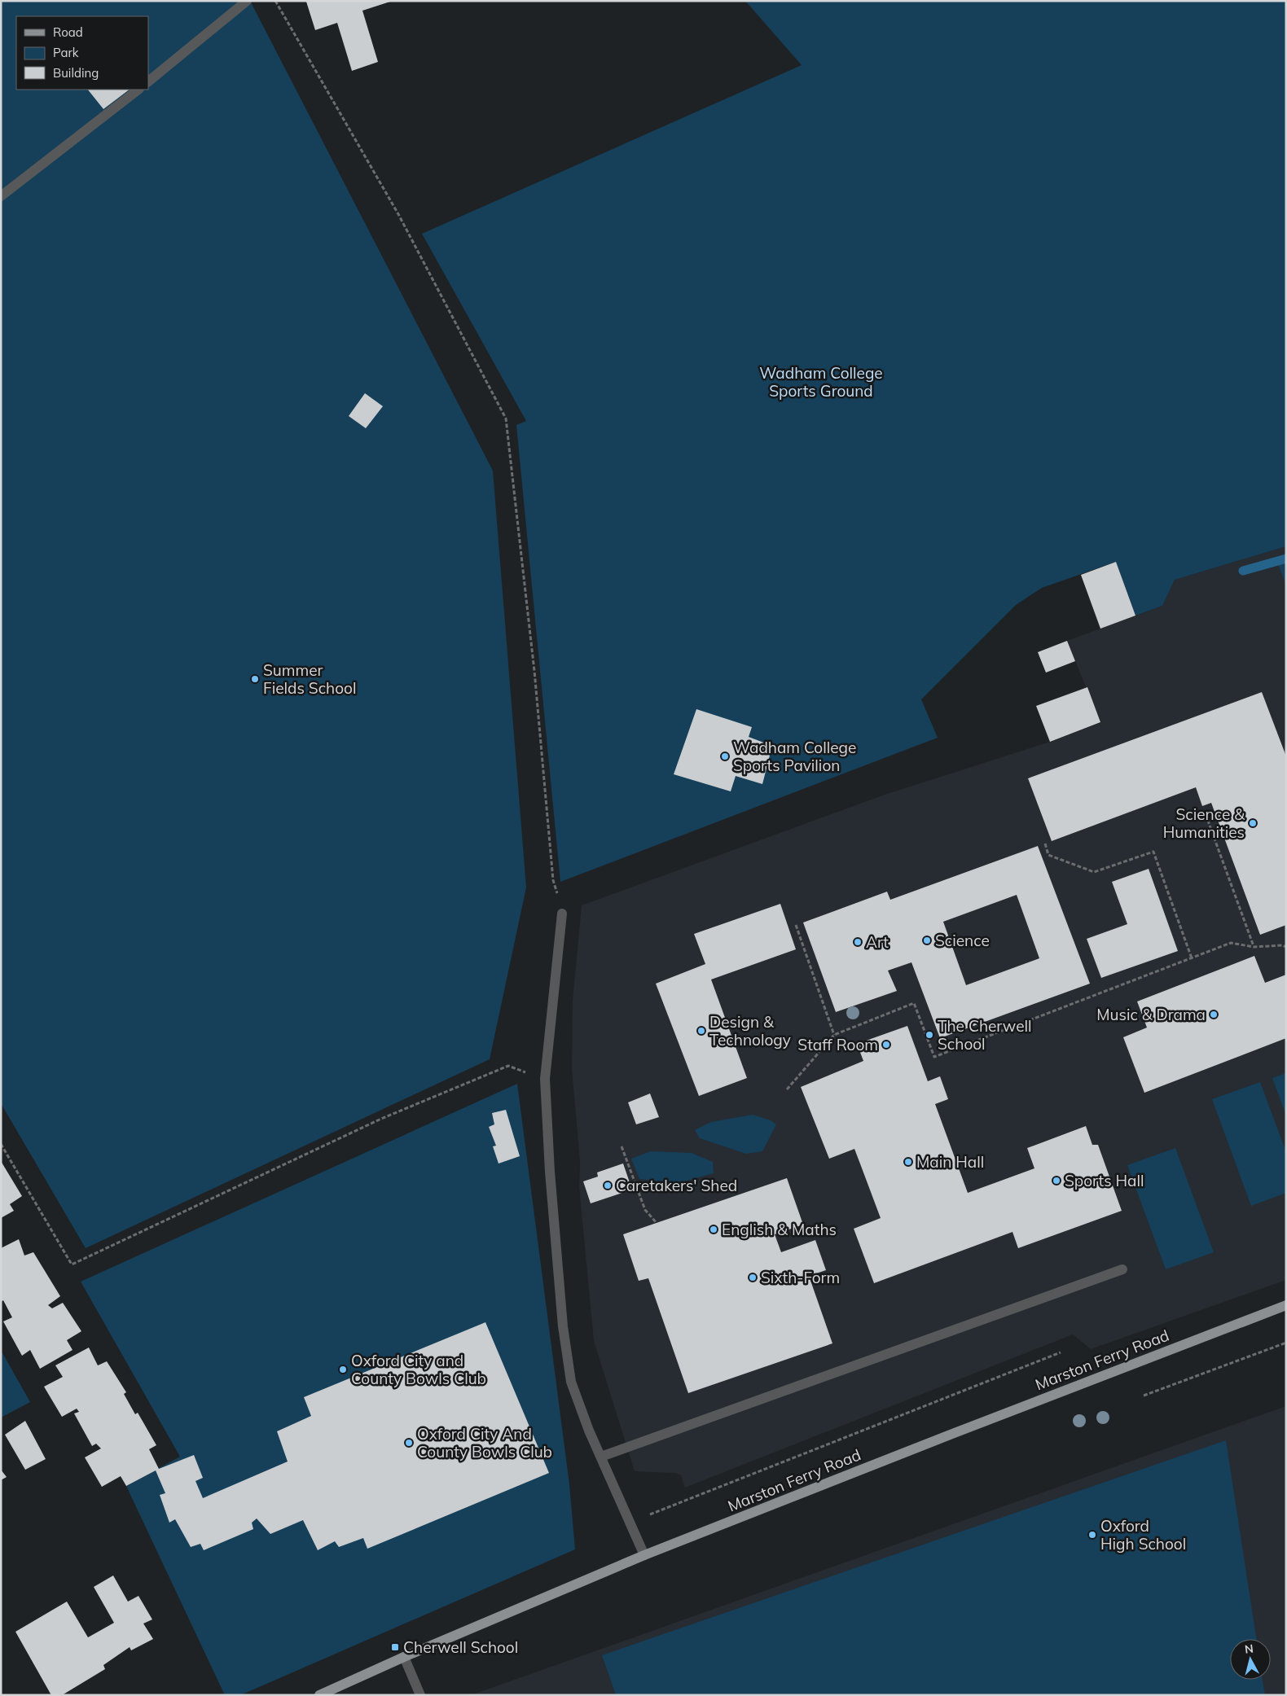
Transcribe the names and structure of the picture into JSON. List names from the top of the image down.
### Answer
{
  "streets": {
    "main road": ["Marston Ferry Road"]
  },
  "parks": ["Wadham College Sports Ground"],
  "places": {
    "other": [
      "Summer Fields School",
      "Wadham College Sports Pavilion",
      "Science & Humanities",
      "Science",
      "Art",
      "Music & Drama",
      "Design & Technology",
      "The Cherwell School",
      "Staff Room",
      "Main Hall",
      "Sports Hall",
      "Caretakers' Shed",
      "English & Maths",
      "Sixth-Form",
      "Oxford City and County Bowls Club",
      "Oxford City And County Bowls Club",
      "Oxford High School"
    ],
    "transit": ["Cherwell School"]
  },
  "legend": ["Road", "Park", "Building"],
  "north": "top"
}
